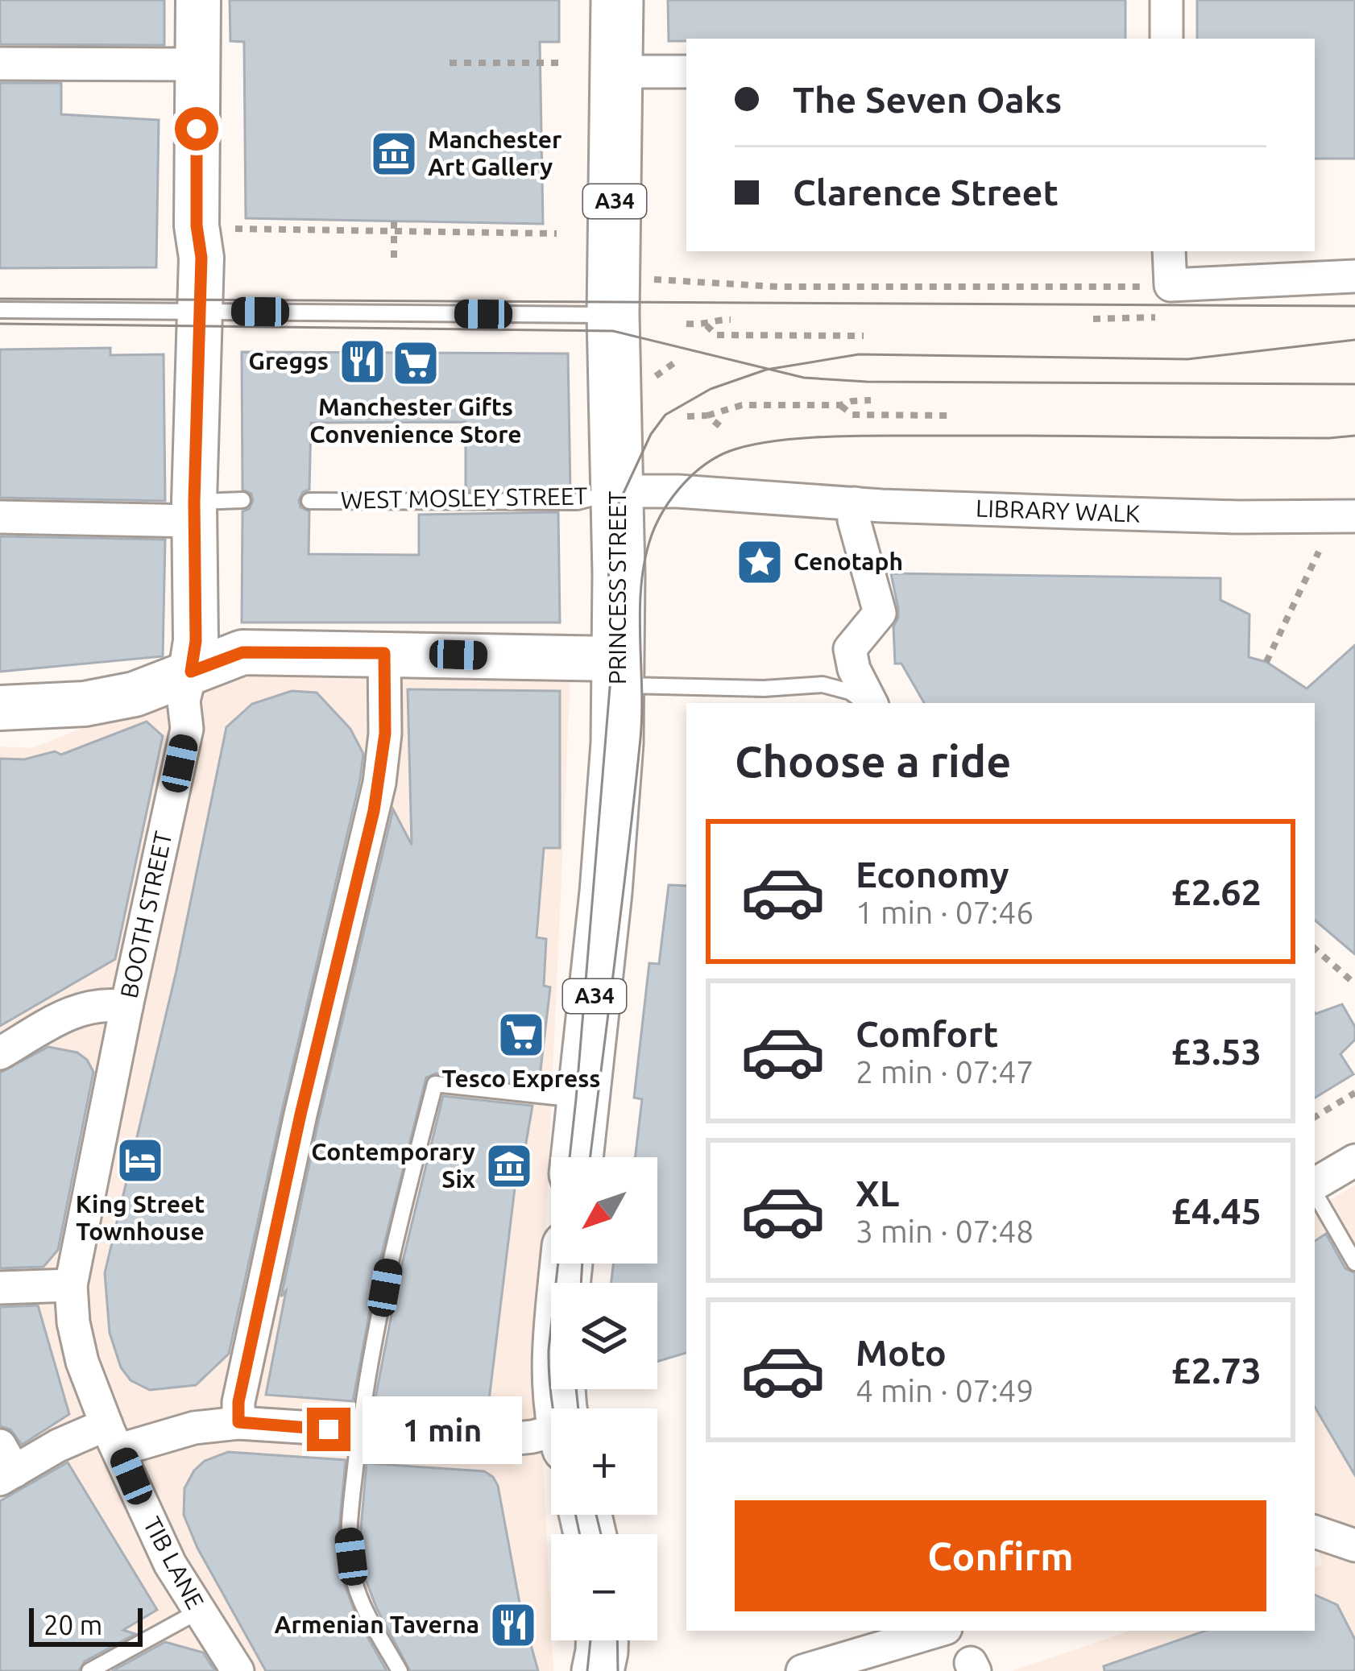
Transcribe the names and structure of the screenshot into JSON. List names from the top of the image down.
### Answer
{
  "streets": {
    "main road": ["A34", "PRINCESS STREET"],
    "street": ["LIBRARY WALK", "BOOTH STREET", "TIB LANE"],
    "lane": ["WEST MOSLEY STREET"]
  },
  "crossings": [
    ["WEST MOSLEY STREET", "LIBRARY WALK"],
    ["WEST MOSLEY STREET", "PRINCESS STREET"],
    ["LIBRARY WALK", "PRINCESS STREET"],
    ["BOOTH STREET", "TIB LANE"]
  ],
  "places": {
    "museum": ["Manchester Art Gallery", "Contemporary Six"],
    "restaurant": ["Greggs", "Armenian Taverna"],
    "supermarket": ["Manchester Gifts Convenience Store", "Tesco Express"],
    "place": ["Cenotaph"],
    "hotel": ["King Street Townhouse"]
  },
  "scale_bar": "20 m",
  "north": "bottom left",
  "page": {
    "banner": ["The Seven Oaks", "Clarence Street"],
    "heading": "Choose a ride",
    "list": [
      {
        "name": "Economy",
        "note": "1 min · 07:46",
        "value": "£2.62"
      },
      {
        "name": "Comfort",
        "note": "2 min · 07:47",
        "value": "£3.53"
      },
      {
        "name": "XL",
        "note": "3 min · 07:48",
        "value": "£4.45"
      },
      {
        "name": "Moto",
        "note": "4 min · 07:49",
        "value": "£2.73"
      }
    ],
    "map_buttons": ["+", "−"],
    "bubble": "1 min",
    "buttons": "Confirm",
    "scale": "20 m"
  }
}
